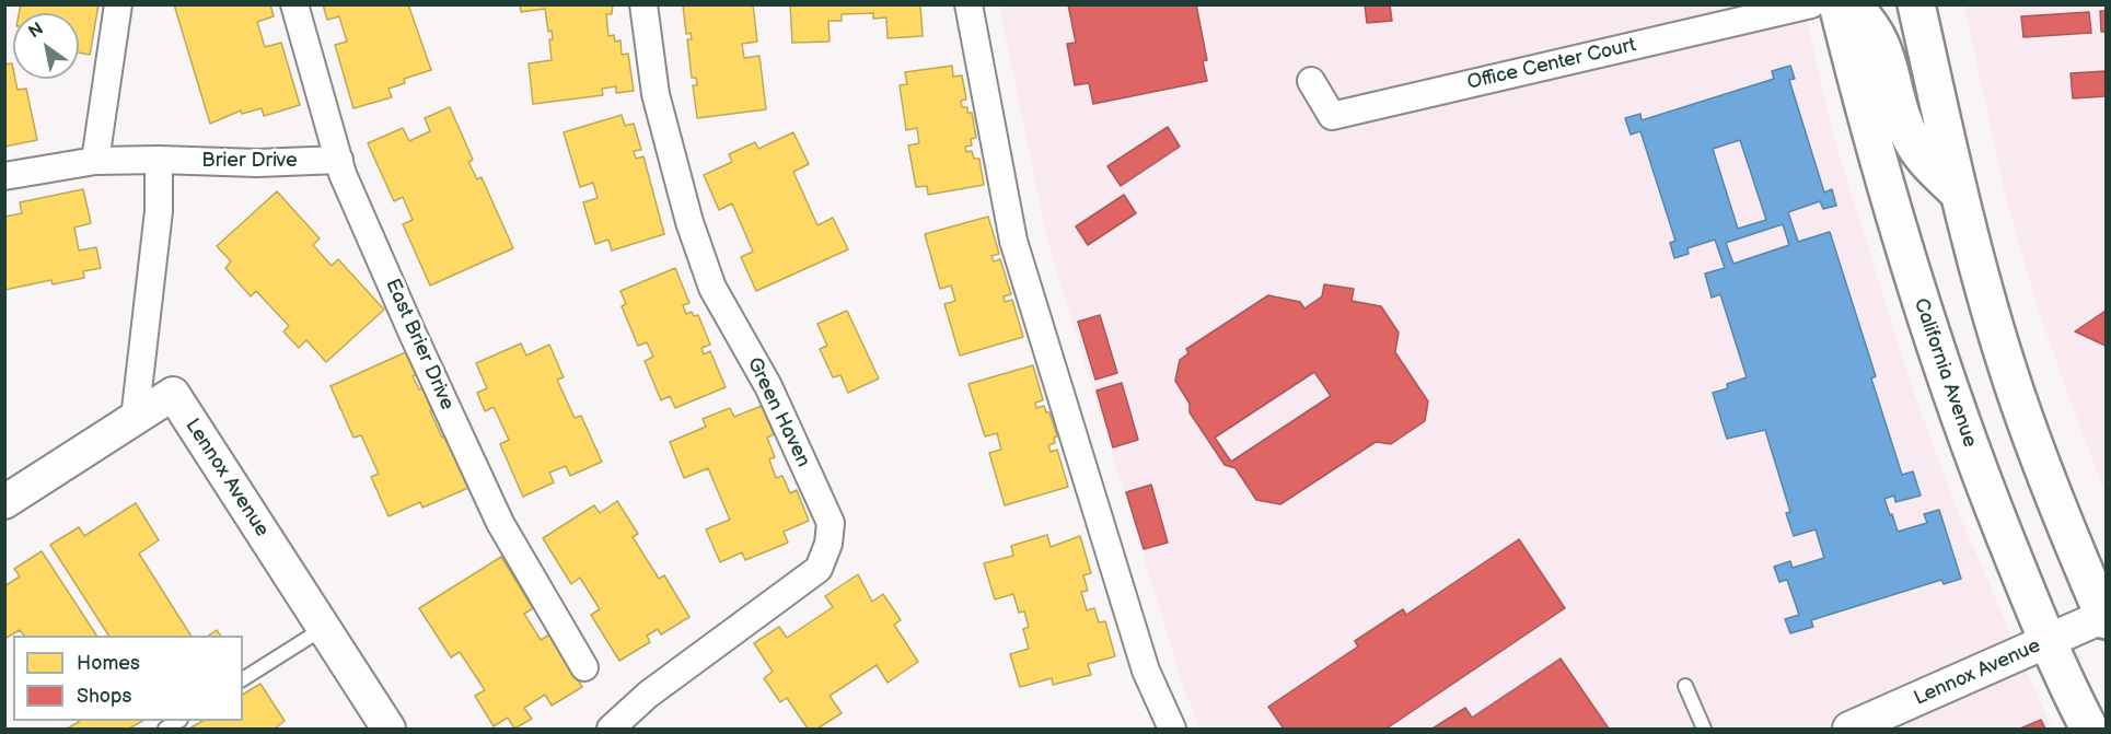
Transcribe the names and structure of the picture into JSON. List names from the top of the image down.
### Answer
{
  "streets": {
    "main road": ["California Avenue"],
    "street": [
      "Office Center Court",
      "Brier Drive",
      "East Brier Drive",
      "Green Haven",
      "Lennox Avenue"
    ]
  },
  "crossings": [
    ["Brier Drive", "East Brier Drive"],
    ["California Avenue", "Lennox Avenue"]
  ],
  "legend": ["Homes", "Shops"],
  "north": "top left"
}
